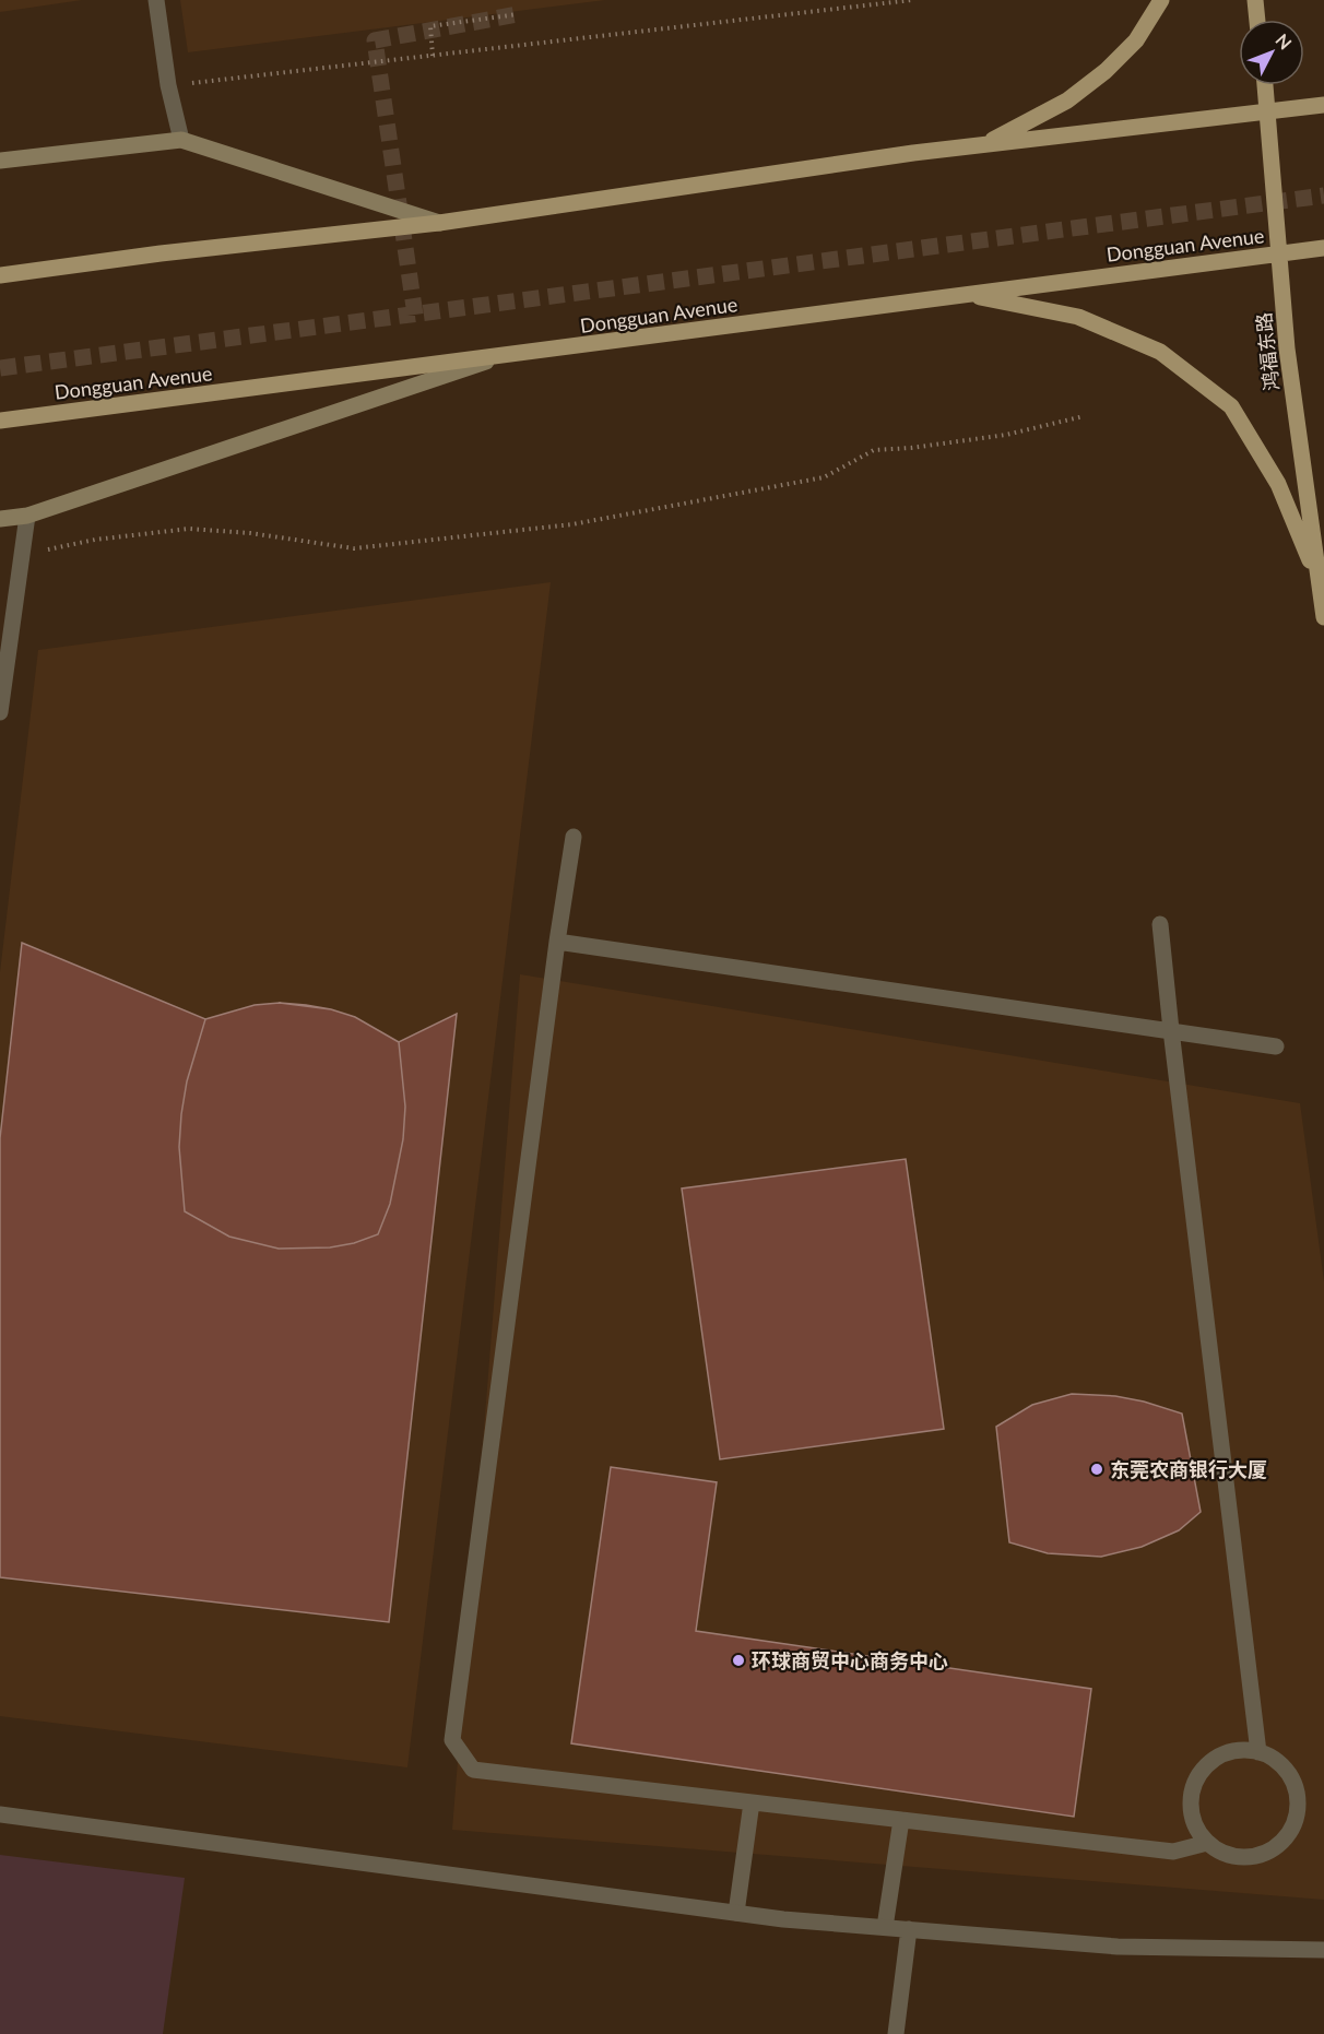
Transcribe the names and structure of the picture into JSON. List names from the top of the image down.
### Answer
{
  "streets": {
    "main road": ["Dongguan Avenue", "鸿福东路"]
  },
  "crossings": [
    ["Dongguan Avenue", "鸿福东路"]
  ],
  "places": ["东莞农商银行大厦", "环球商贸中心商务中心"],
  "north": "top right"
}
